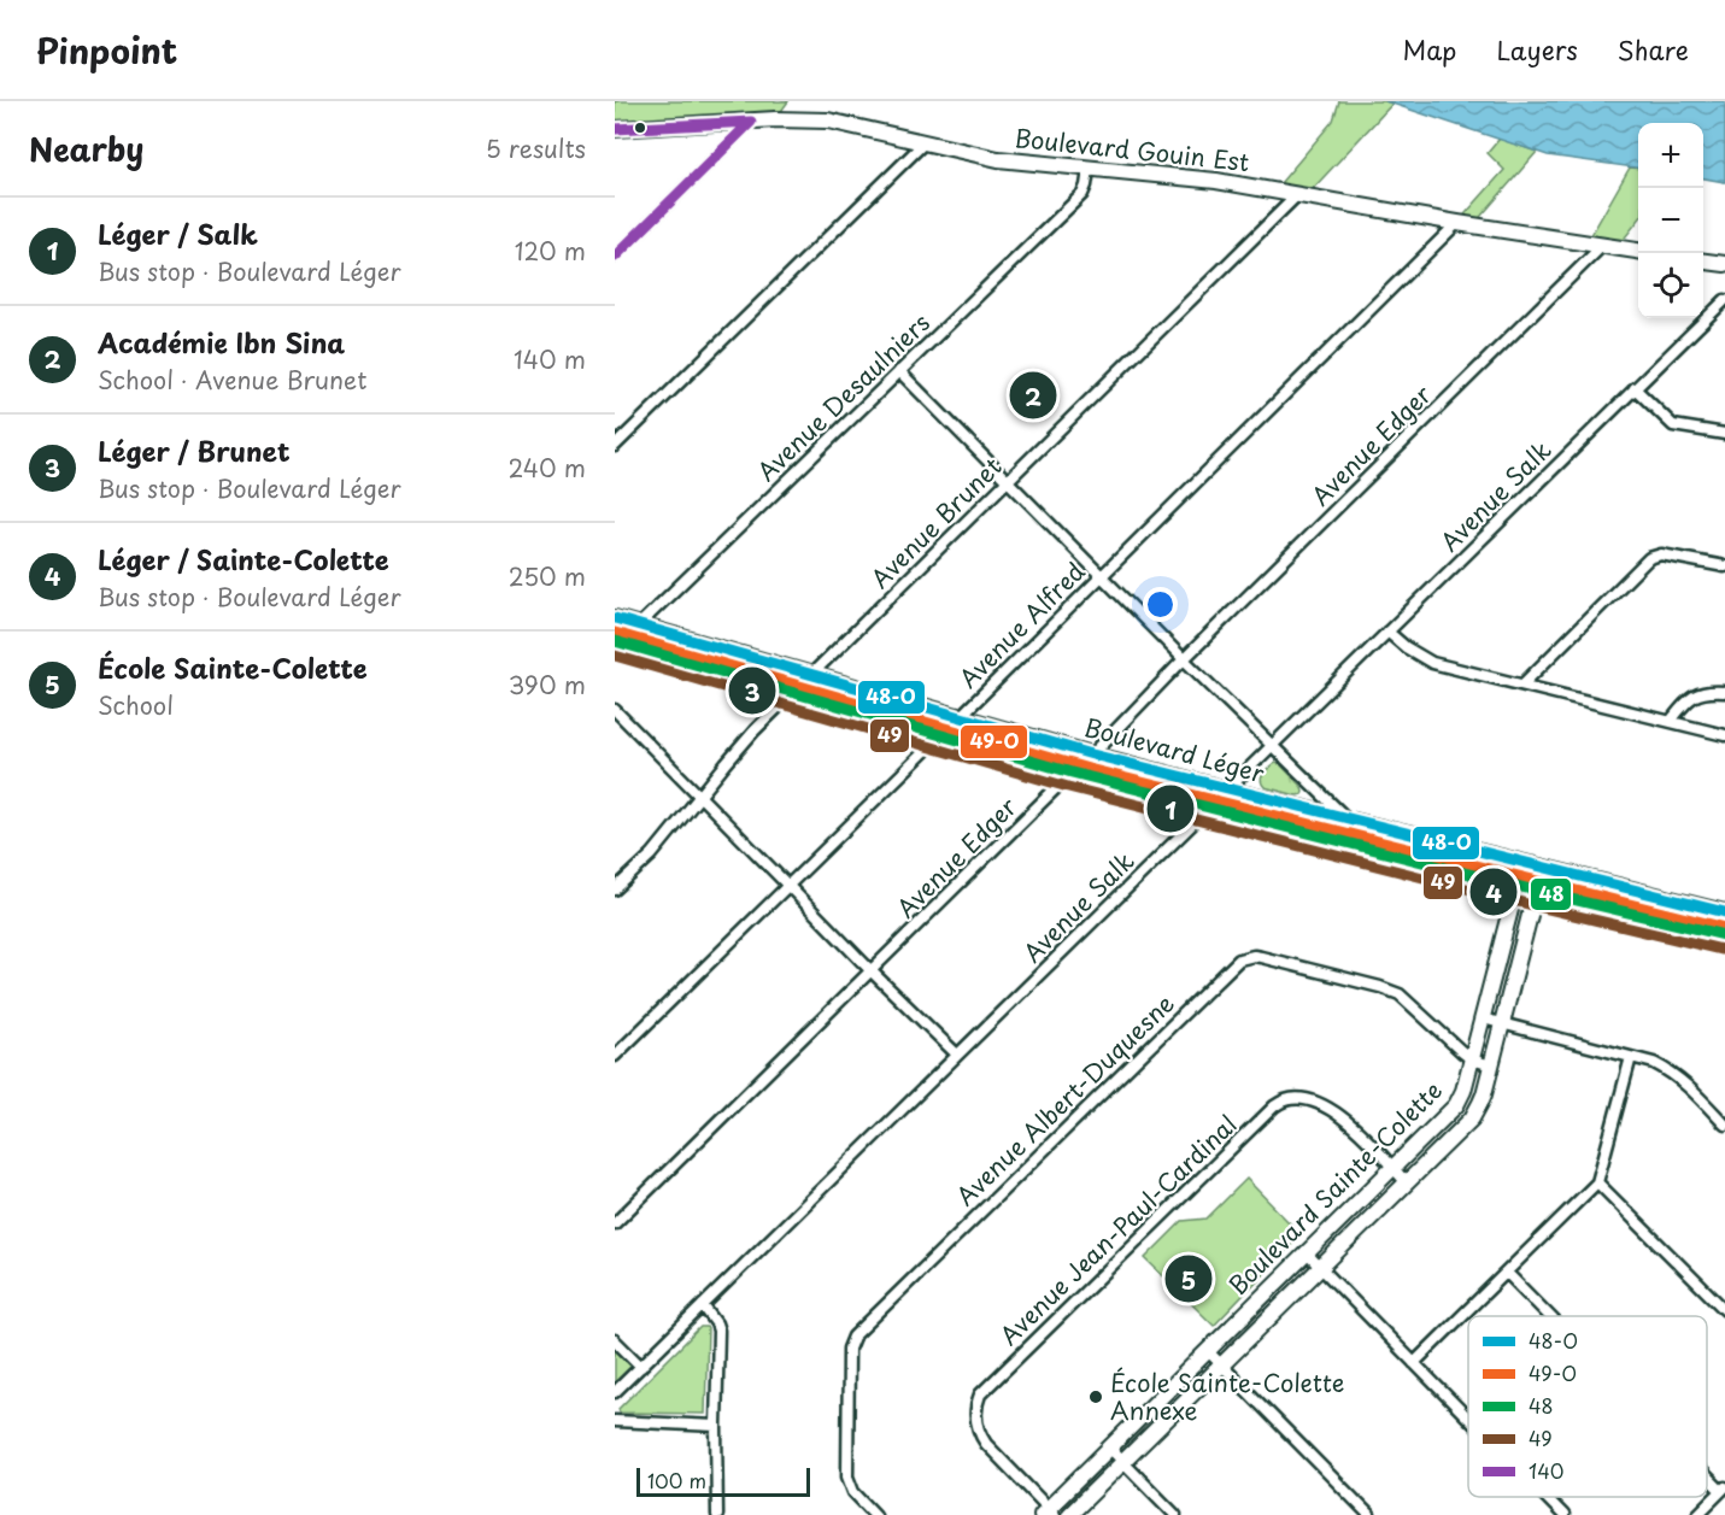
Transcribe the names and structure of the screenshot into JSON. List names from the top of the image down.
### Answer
{
  "streets": {
    "street": [
      "Boulevard Gouin Est",
      "Avenue Desaulniers",
      "Avenue Edger",
      "Avenue Salk",
      "Avenue Brunet",
      "Avenue Alfred",
      "Boulevard Léger",
      "Avenue Albert-Duquesne",
      "Boulevard Sainte-Colette",
      "Avenue Jean-Paul-Cardinal"
    ]
  },
  "crossings": [
    ["Boulevard Gouin Est", "Avenue Desaulniers"],
    ["Boulevard Gouin Est", "Avenue Edger"],
    ["Boulevard Gouin Est", "Avenue Brunet"],
    ["Boulevard Gouin Est", "Avenue Alfred"],
    ["Avenue Desaulniers", "Boulevard Léger"],
    ["Avenue Edger", "Boulevard Léger"],
    ["Avenue Salk", "Boulevard Léger"],
    ["Avenue Brunet", "Boulevard Léger"],
    ["Avenue Alfred", "Boulevard Léger"],
    ["Boulevard Léger", "Boulevard Sainte-Colette"],
    ["Avenue Albert-Duquesne", "Boulevard Sainte-Colette"],
    ["Boulevard Sainte-Colette", "Avenue Jean-Paul-Cardinal"]
  ],
  "places": ["École Sainte-Colette Annexe"],
  "lines": [
    "transit line 140",
    "transit line 48-O",
    "transit line 49-O",
    "transit line 48",
    "transit line 49"
  ],
  "legend": [
    "48-O",
    "49-O",
    "48",
    "49",
    "140"
  ],
  "scale_bar": "100 m",
  "page": {
    "header": "Pinpoint",
    "nav": ["Map", "Layers", "Share"],
    "heading": ["Nearby", "5 results"],
    "map_buttons": ["+", "−"],
    "list": [
      {
        "mark": "1",
        "name": "Léger / Salk",
        "note": "Bus stop · Boulevard Léger",
        "value": "120 m"
      },
      {
        "mark": "2",
        "name": "Académie Ibn Sina",
        "note": "School · Avenue Brunet",
        "value": "140 m"
      },
      {
        "mark": "3",
        "name": "Léger / Brunet",
        "note": "Bus stop · Boulevard Léger",
        "value": "240 m"
      },
      {
        "mark": "4",
        "name": "Léger / Sainte-Colette",
        "note": "Bus stop · Boulevard Léger",
        "value": "250 m"
      },
      {
        "mark": "5",
        "name": "École Sainte-Colette",
        "note": "School",
        "value": "390 m"
      }
    ],
    "pins": [
      "2",
      "3",
      "1",
      "4",
      "5"
    ],
    "scale": "100 m"
  }
}
